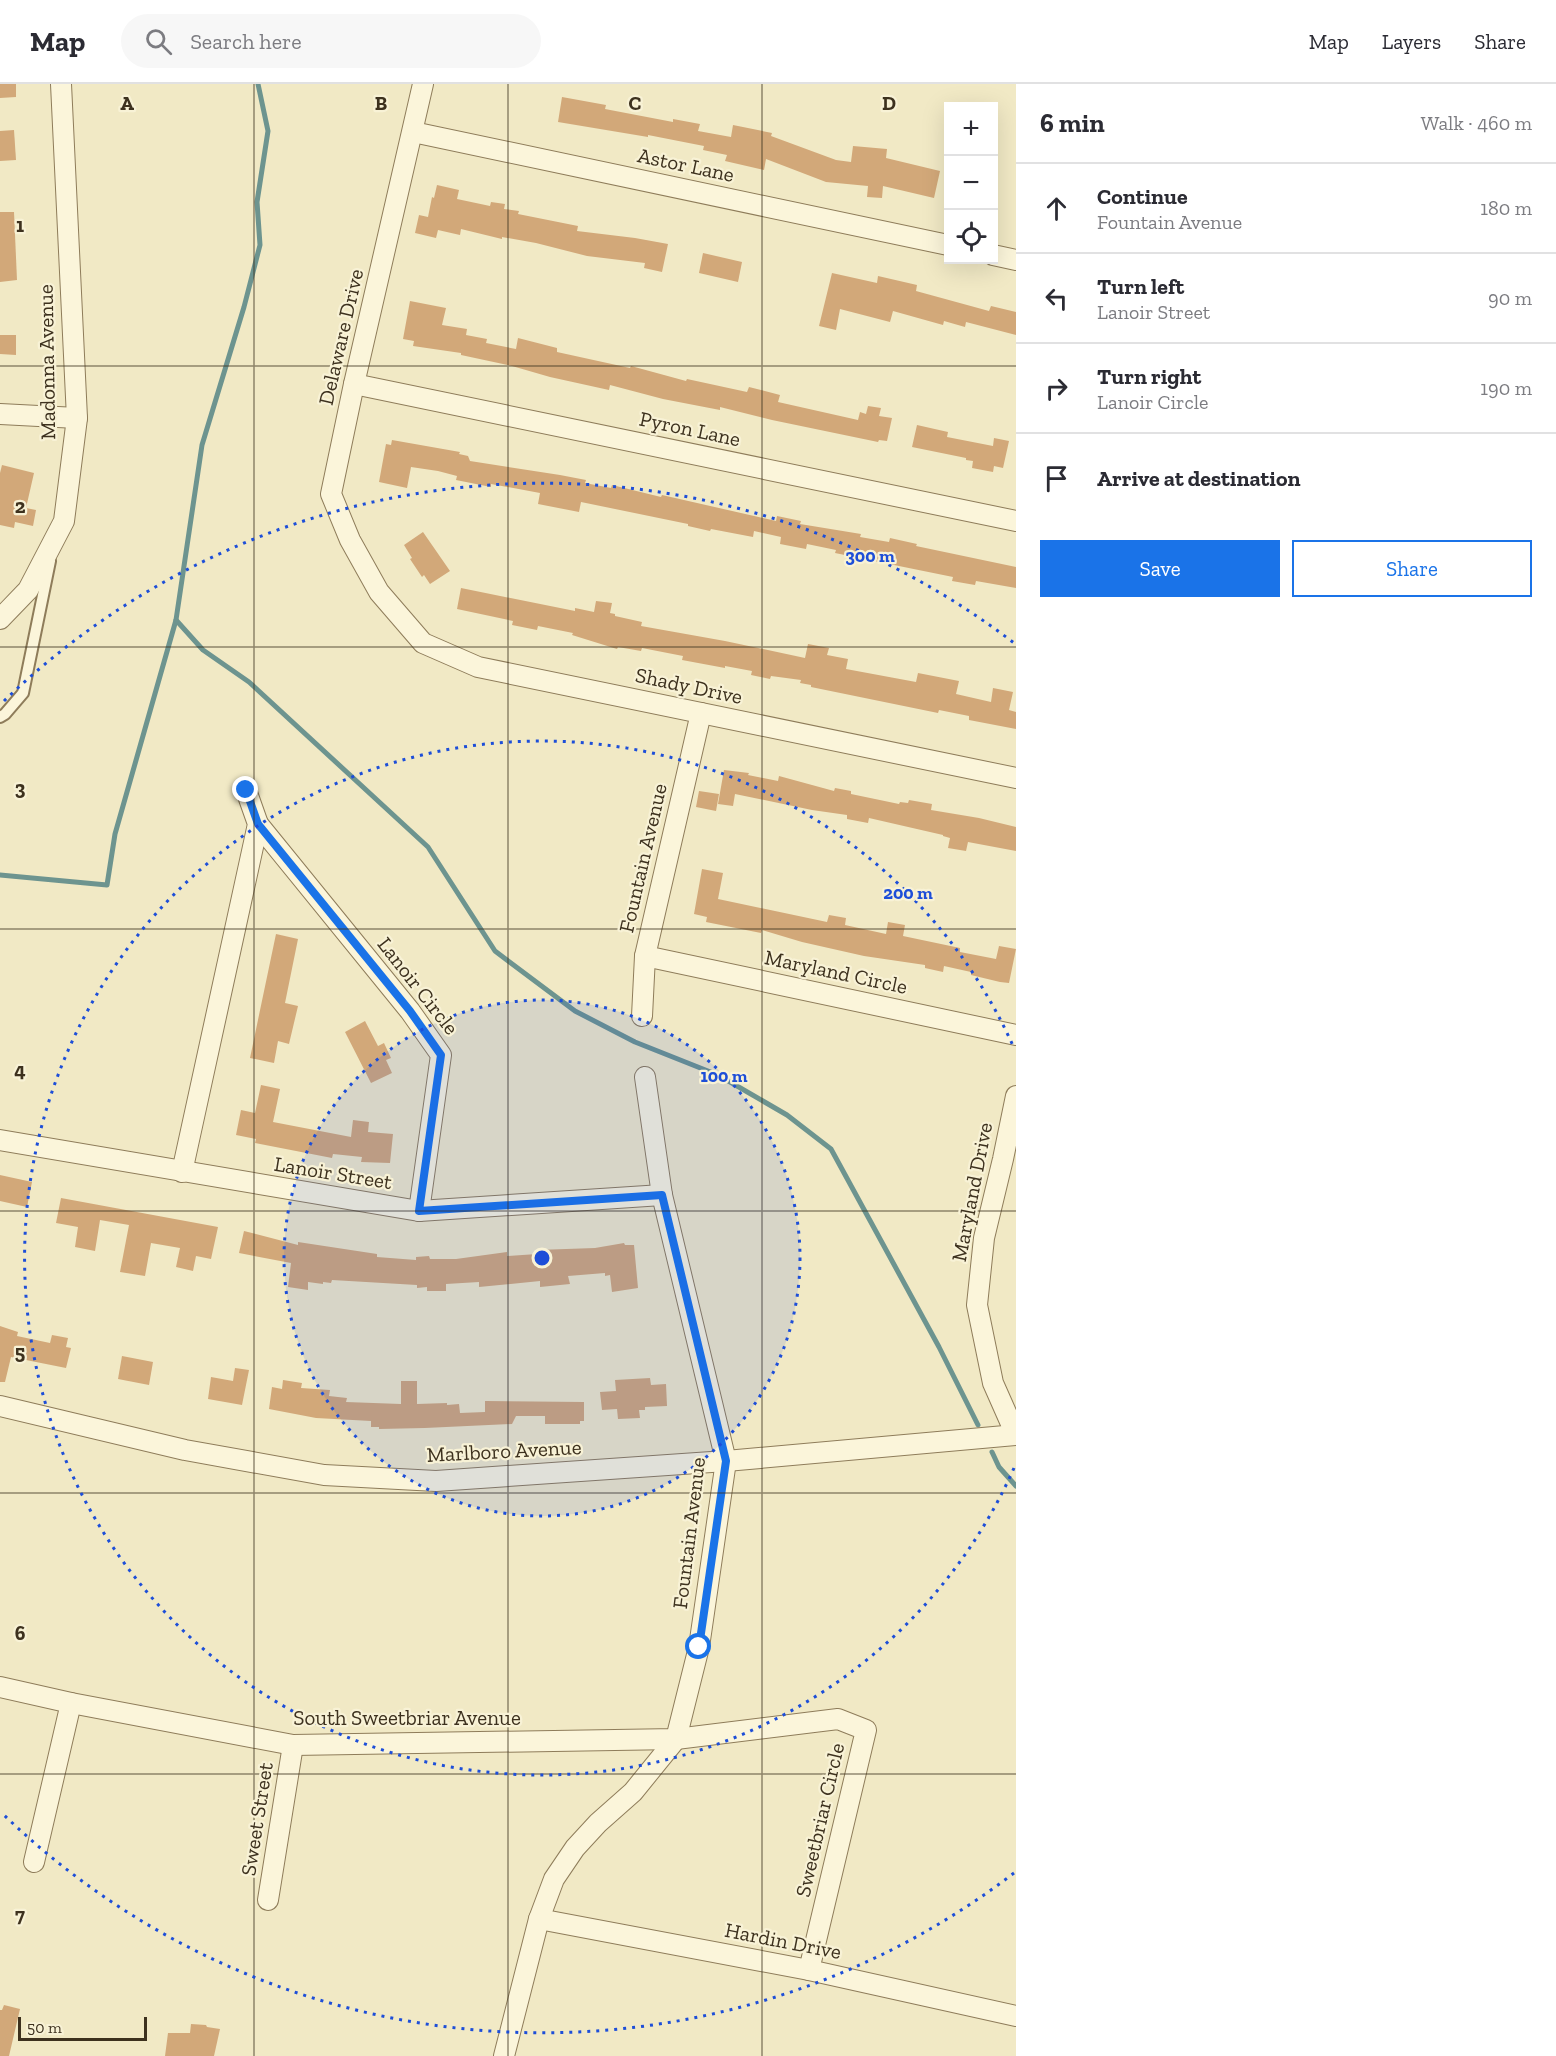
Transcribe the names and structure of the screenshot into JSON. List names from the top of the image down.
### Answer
{
  "streets": {
    "street": [
      "Astor Lane",
      "Delaware Drive",
      "Madonna Avenue",
      "Pyron Lane",
      "Shady Drive",
      "Fountain Avenue",
      "Maryland Circle",
      "Lanoir Circle",
      "Lanoir Street",
      "Maryland Drive",
      "Marlboro Avenue",
      "South Sweetbriar Avenue",
      "Sweet Street",
      "Sweetbriar Circle",
      "Hardin Drive"
    ]
  },
  "crossings": [
    ["Astor Lane", "Delaware Drive"],
    ["Delaware Drive", "Pyron Lane"],
    ["Delaware Drive", "Shady Drive"],
    ["Shady Drive", "Fountain Avenue"],
    ["Fountain Avenue", "Maryland Circle"],
    ["Fountain Avenue", "Lanoir Street"],
    ["Fountain Avenue", "Marlboro Avenue"],
    ["Fountain Avenue", "South Sweetbriar Avenue"],
    ["Fountain Avenue", "Sweetbriar Circle"],
    ["Fountain Avenue", "Hardin Drive"],
    ["Lanoir Circle", "Lanoir Street"],
    ["Maryland Drive", "Marlboro Avenue"],
    ["South Sweetbriar Avenue", "Sweet Street"],
    ["South Sweetbriar Avenue", "Sweetbriar Circle"],
    ["Sweetbriar Circle", "Hardin Drive"]
  ],
  "scale_bar": "50 m",
  "page": {
    "header": "Map",
    "search": "Search here",
    "nav": ["Map", "Layers", "Share"],
    "heading": ["6 min", "Walk · 460 m"],
    "map_buttons": ["+", "−"],
    "list": [
      ["Continue", "Fountain Avenue", "180 m"],
      ["Turn left", "Lanoir Street", "90 m"],
      ["Turn right", "Lanoir Circle", "190 m"],
      "Arrive at destination"
    ],
    "buttons": ["Save", "Share"],
    "scale": "50 m"
  },
  "grid": {
    "columns": [
      "A",
      "B",
      "C",
      "D"
    ],
    "rows": [
      "1",
      "2",
      "3",
      "4",
      "5",
      "6",
      "7"
    ]
  },
  "rings": ["300 m", "200 m", "100 m"]
}
